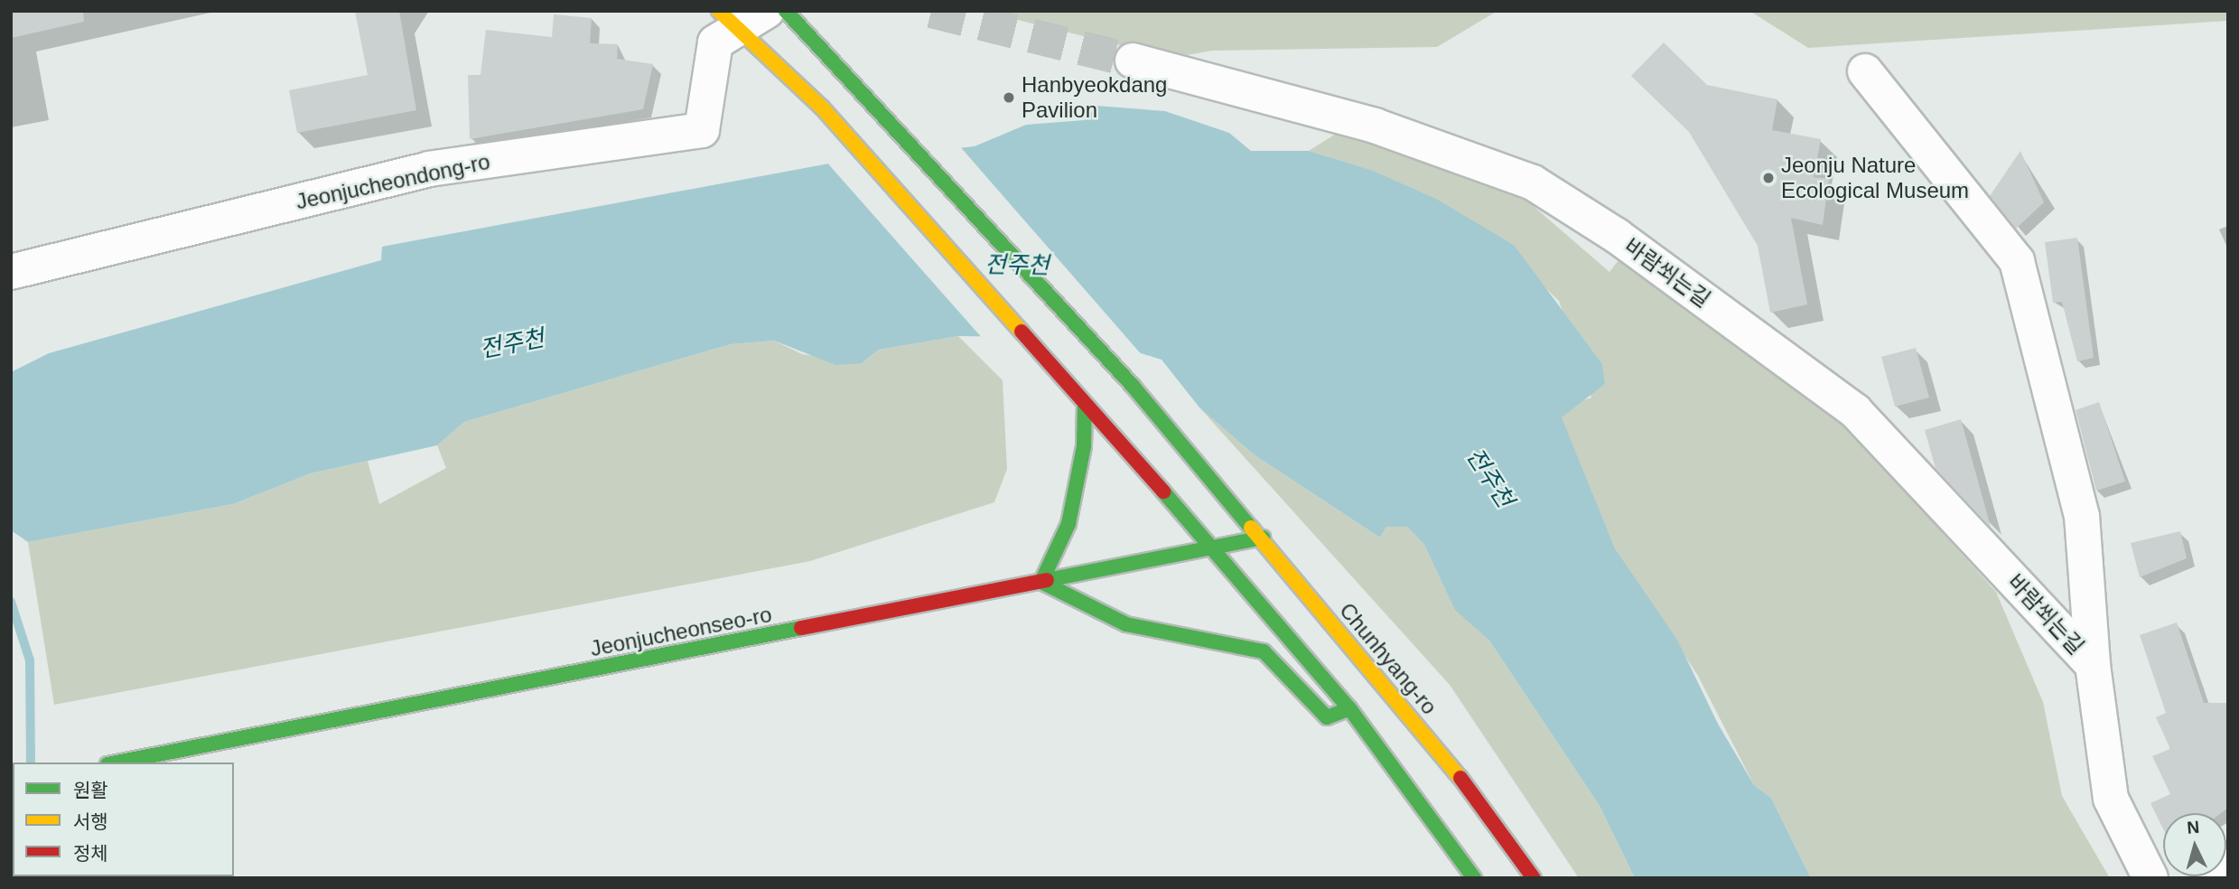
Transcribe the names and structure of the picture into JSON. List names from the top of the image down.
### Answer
{
  "streets": {
    "street": [
      "Jeonjucheondong-ro",
      "바람쐬는길",
      "Jeonjucheonseo-ro",
      "Chunhyang-ro"
    ]
  },
  "crossings": [
    ["Jeonjucheonseo-ro", "Chunhyang-ro"]
  ],
  "water": ["전주천"],
  "places": ["Hanbyeokdang Pavilion", "Jeonju Nature Ecological Museum"],
  "legend": ["원활", "서행", "정체"],
  "north": "top"
}
